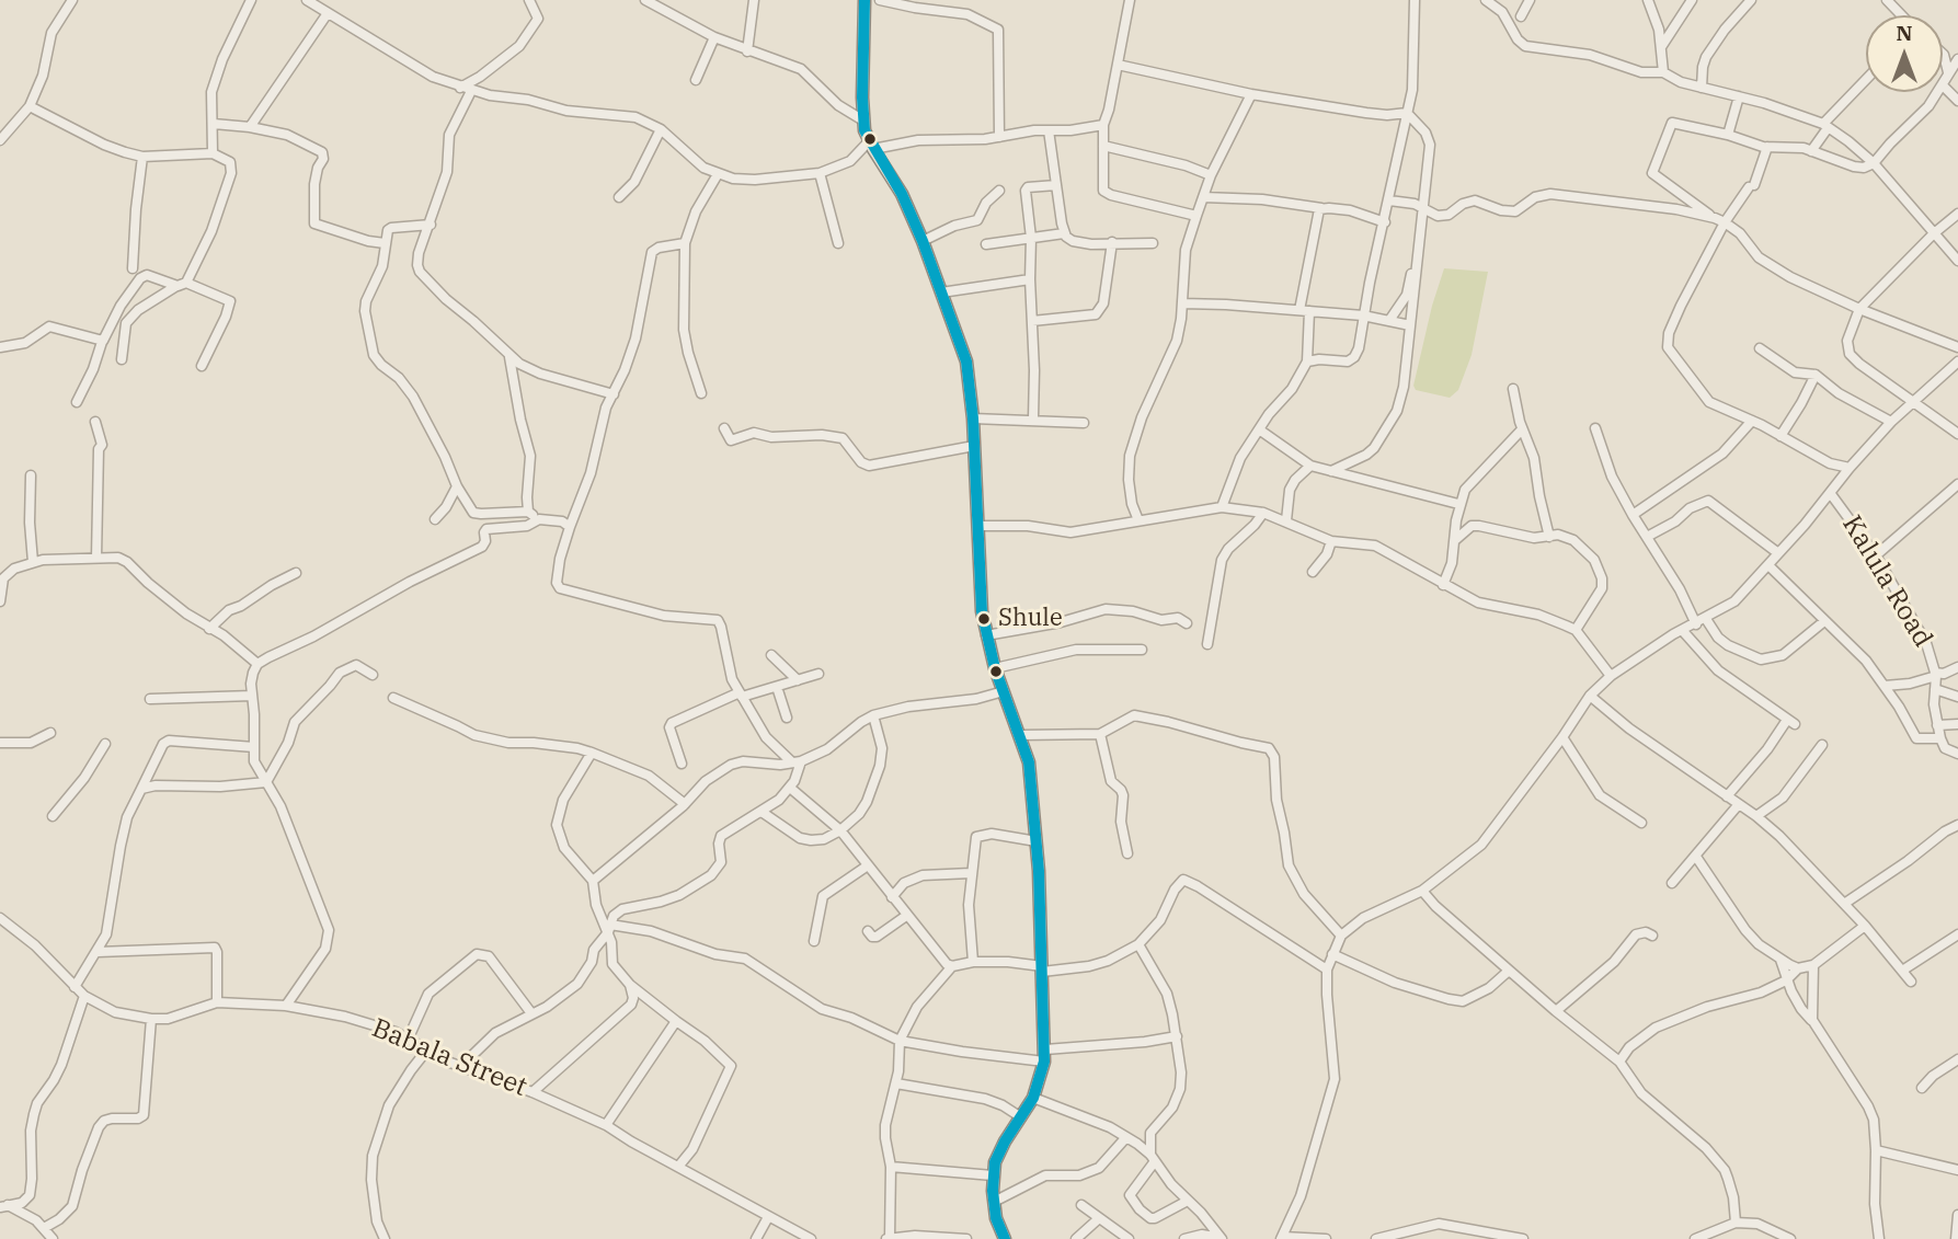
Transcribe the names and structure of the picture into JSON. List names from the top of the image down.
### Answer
{
  "streets": {
    "street": ["Kalula Road", "Babala Street"]
  },
  "places": ["Shule"],
  "north": "top"
}
